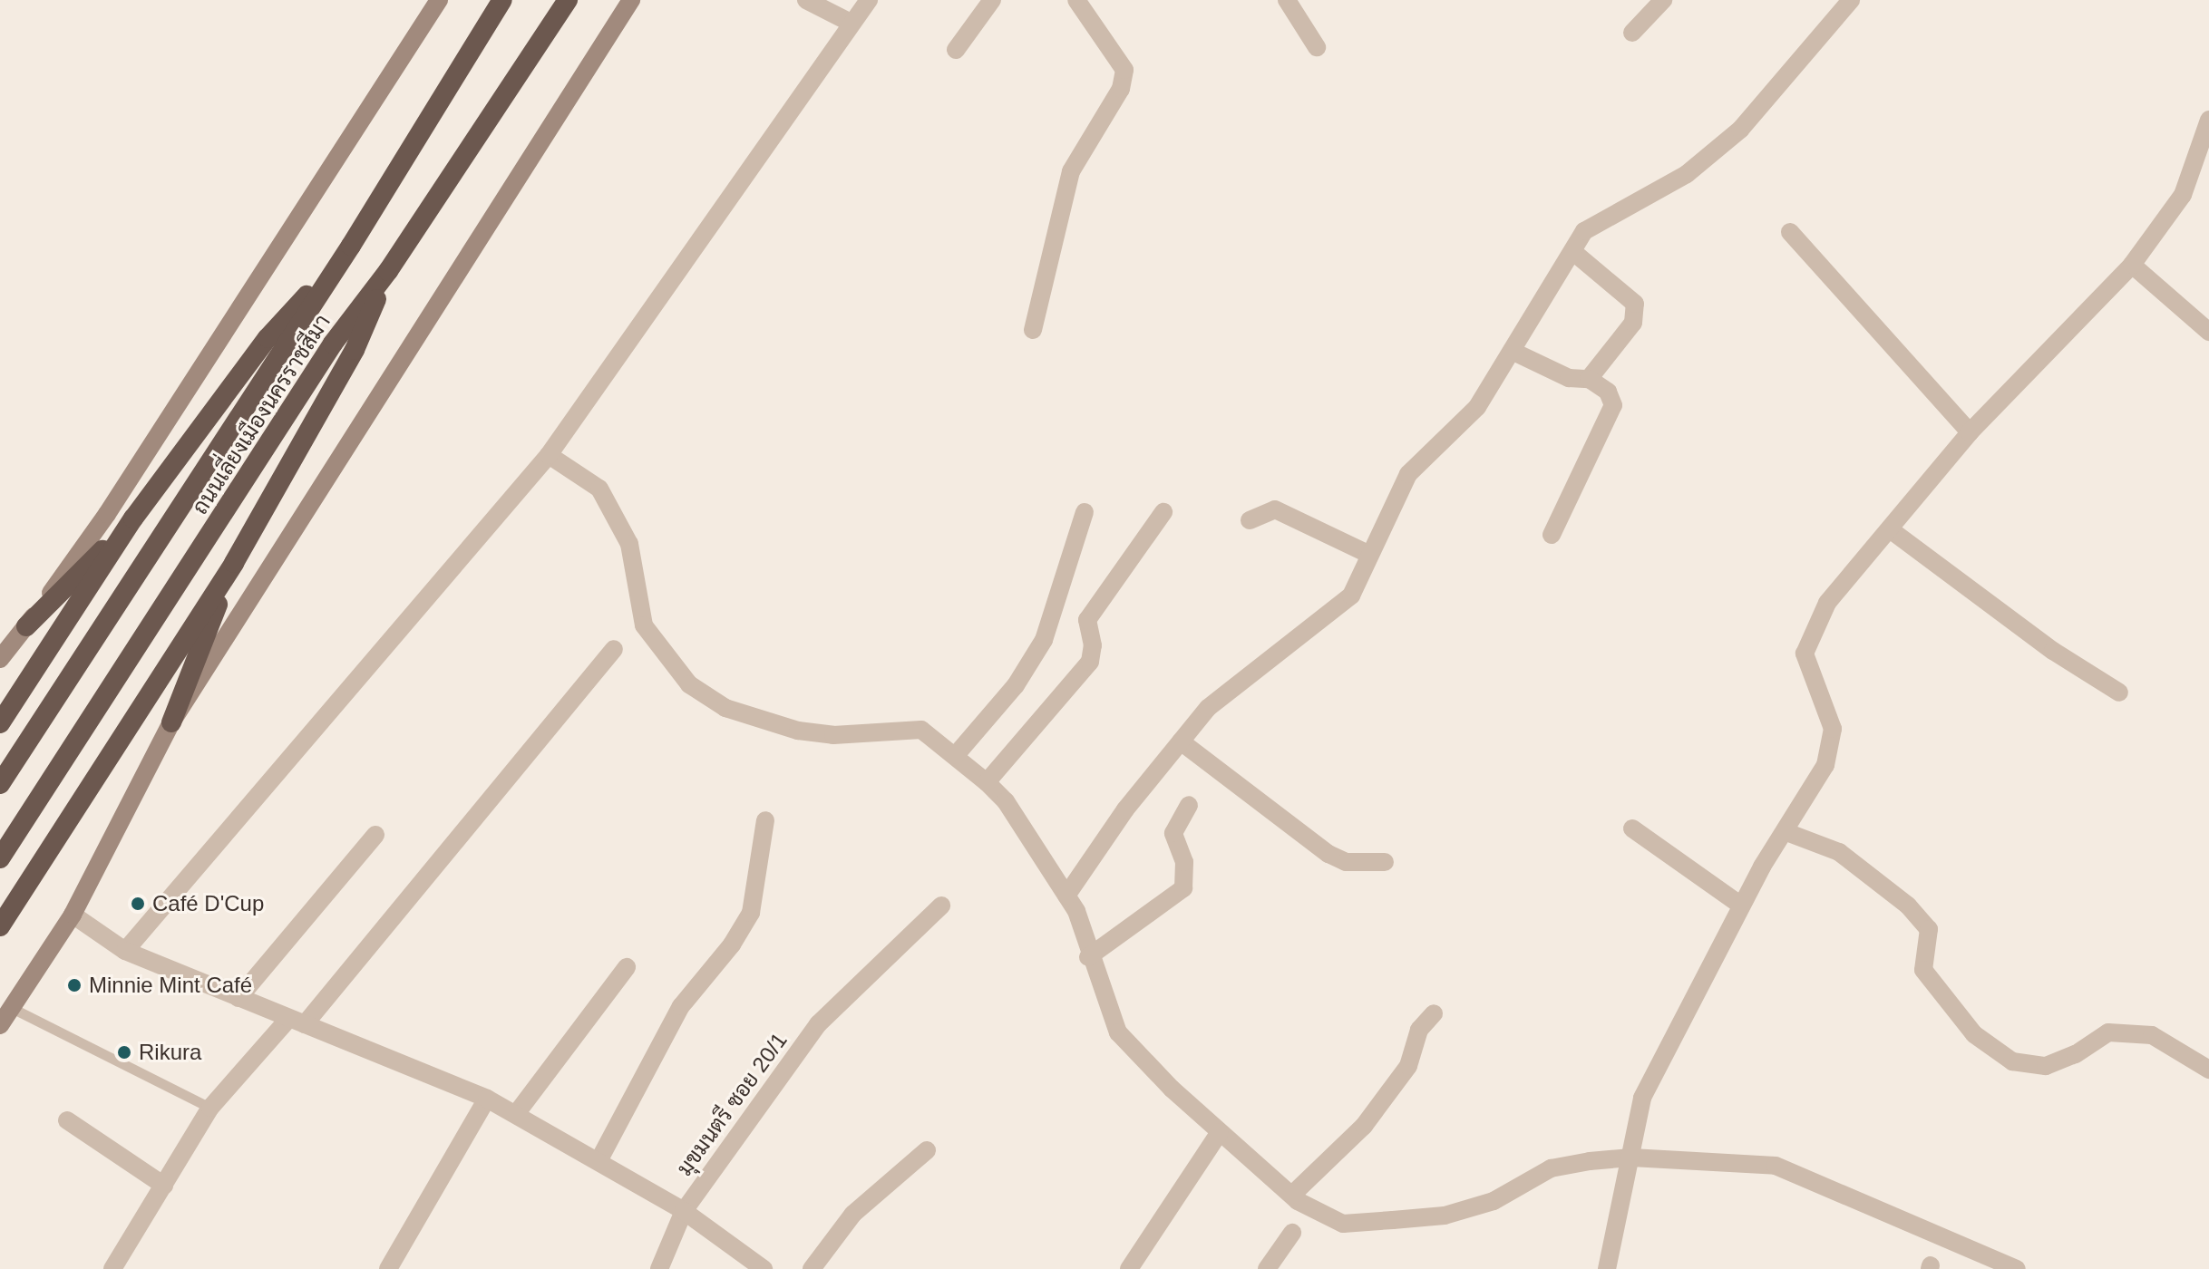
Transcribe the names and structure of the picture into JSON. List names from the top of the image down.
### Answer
{
  "streets": {
    "highway": ["ถนนเลี่ยงเมืองนครราชสีมา"],
    "street": ["มุขมนตรี ซอย 20/1"]
  },
  "places": ["Café D'Cup", "Minnie Mint Café", "Rikura"]
}
